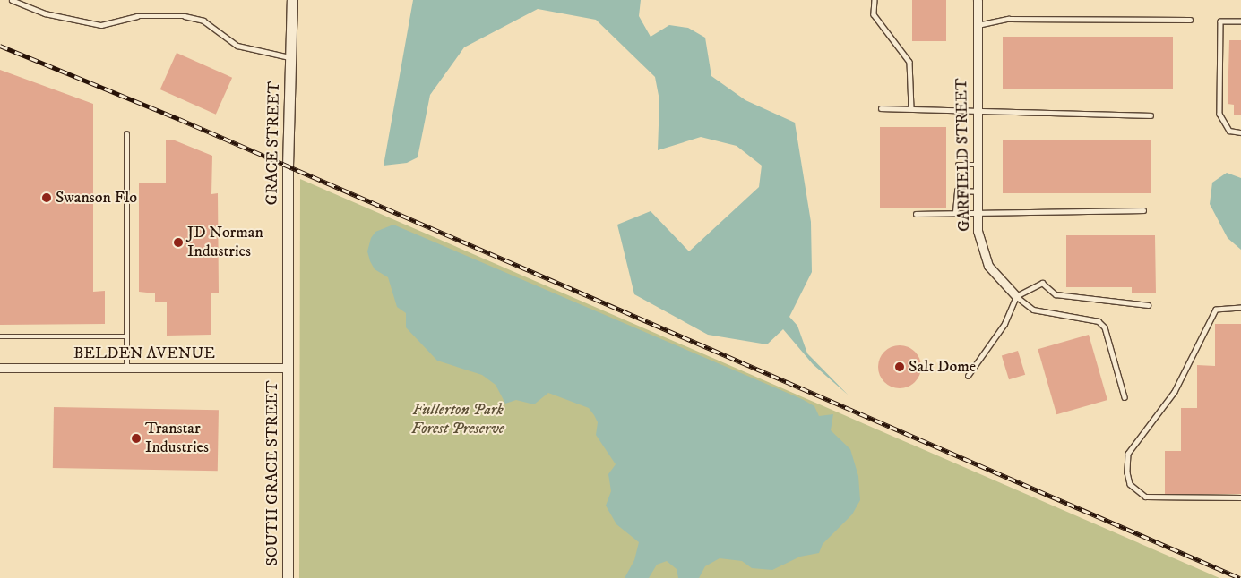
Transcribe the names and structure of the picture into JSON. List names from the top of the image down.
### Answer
{
  "streets": {
    "street": [
      "GRACE STREET",
      "GARFIELD STREET",
      "BELDEN AVENUE",
      "SOUTH GRACE STREET"
    ]
  },
  "crossings": [
    ["GRACE STREET", "BELDEN AVENUE"],
    ["GRACE STREET", "SOUTH GRACE STREET"],
    ["BELDEN AVENUE", "SOUTH GRACE STREET"]
  ],
  "parks": ["Fullerton Park Forest Preserve"],
  "places": [
    "Swanson Flo",
    "JD Norman Industries",
    "Salt Dome",
    "Transtar Industries"
  ]
}
